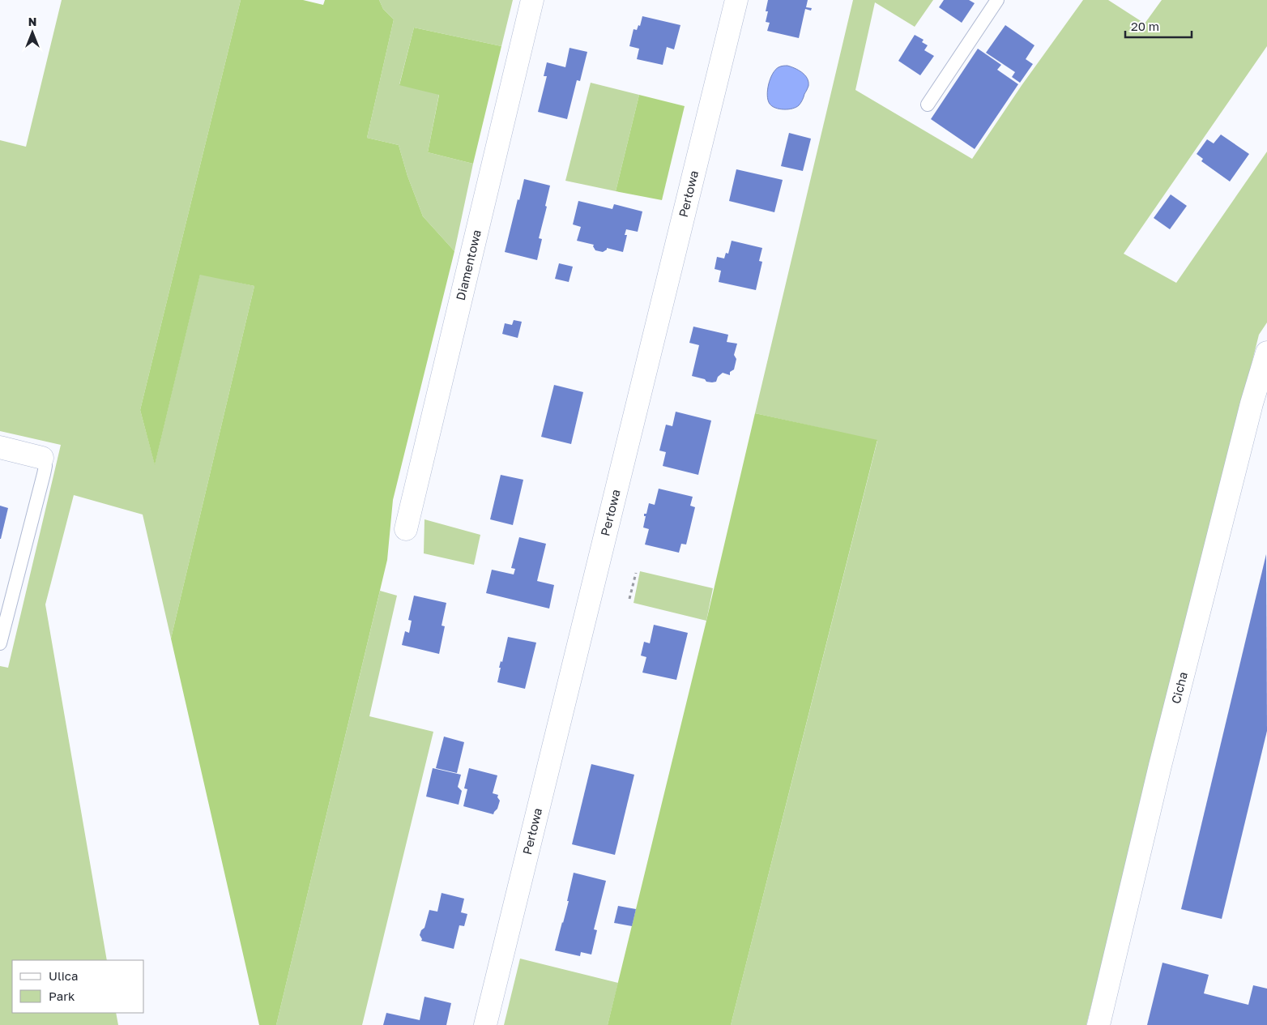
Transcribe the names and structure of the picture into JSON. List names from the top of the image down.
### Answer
{
  "streets": {
    "street": ["Perłowa", "Diamentowa", "Cicha"]
  },
  "legend": ["Ulica", "Park"],
  "scale_bar": "20 m",
  "north": "top"
}
